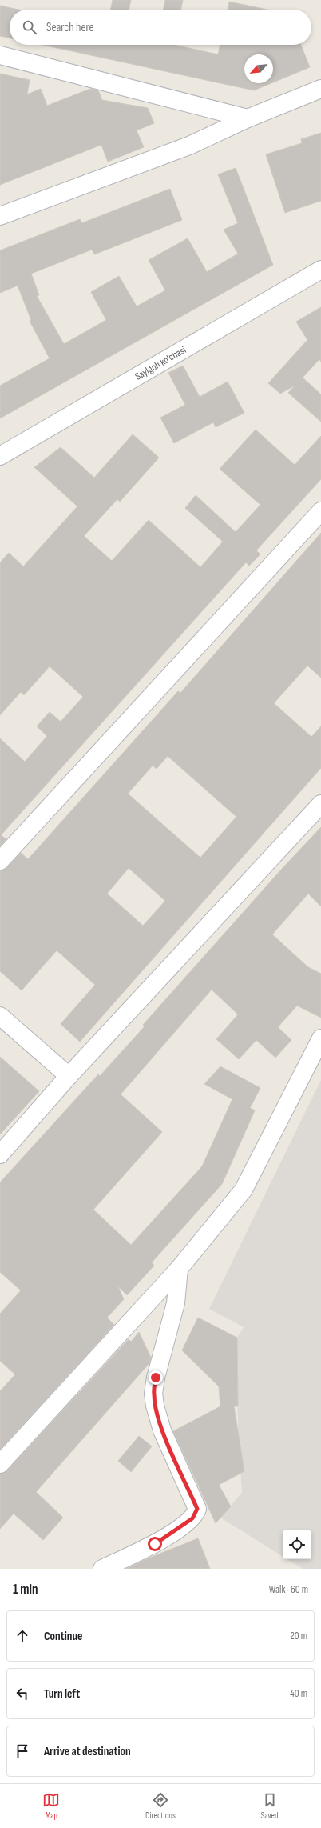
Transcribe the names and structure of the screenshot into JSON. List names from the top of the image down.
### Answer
{
  "streets": {
    "street": ["Saylgoh ko'chasi"]
  },
  "north": "bottom left",
  "page": {
    "search": "Search here",
    "heading": ["1 min", "Walk · 60 m"],
    "list": [
      ["Continue", "20 m"],
      ["Turn left", "40 m"],
      "Arrive at destination"
    ],
    "nav": ["Map", "Directions", "Saved"]
  }
}
